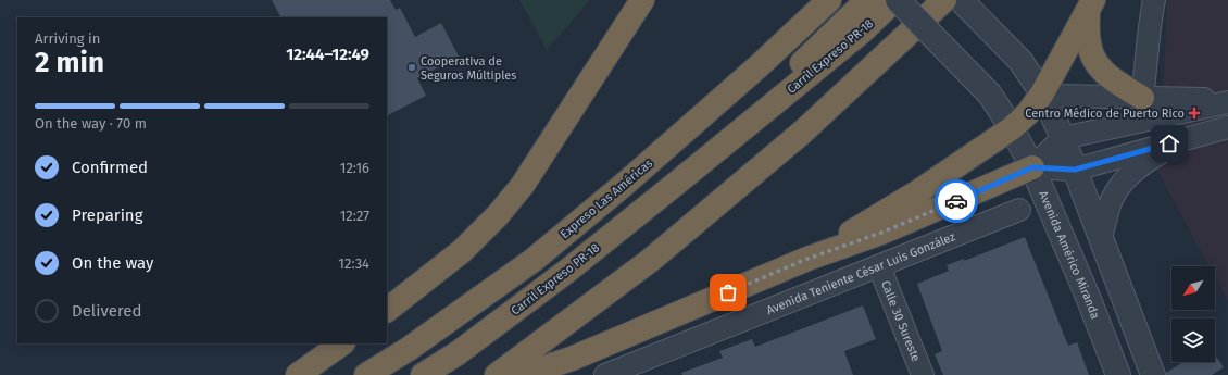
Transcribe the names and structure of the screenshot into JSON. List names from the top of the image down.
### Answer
{
  "streets": {
    "highway": ["Carril Expreso PR-18", "Expreso Las Américas"],
    "street": ["Avenida Américo Miranda", "Avenida Teniente César Luis González", "Calle 30 Sureste"]
  },
  "crossings": [
    ["Carril Expreso PR-18", "Avenida Américo Miranda"],
    ["Avenida Teniente César Luis González", "Calle 30 Sureste"]
  ],
  "places": {
    "other": ["Cooperativa de Seguros Múltiples"],
    "health": ["Centro Médico de Puerto Rico"]
  },
  "north": "bottom left",
  "page": {
    "heading": ["2 min", "Arriving in", "12:44–12:49"],
    "bar": "On the way · 70 m",
    "list": [
      ["Confirmed", "12:16"],
      ["Preparing", "12:27"],
      ["On the way", "12:34"],
      "Delivered"
    ]
  }
}
